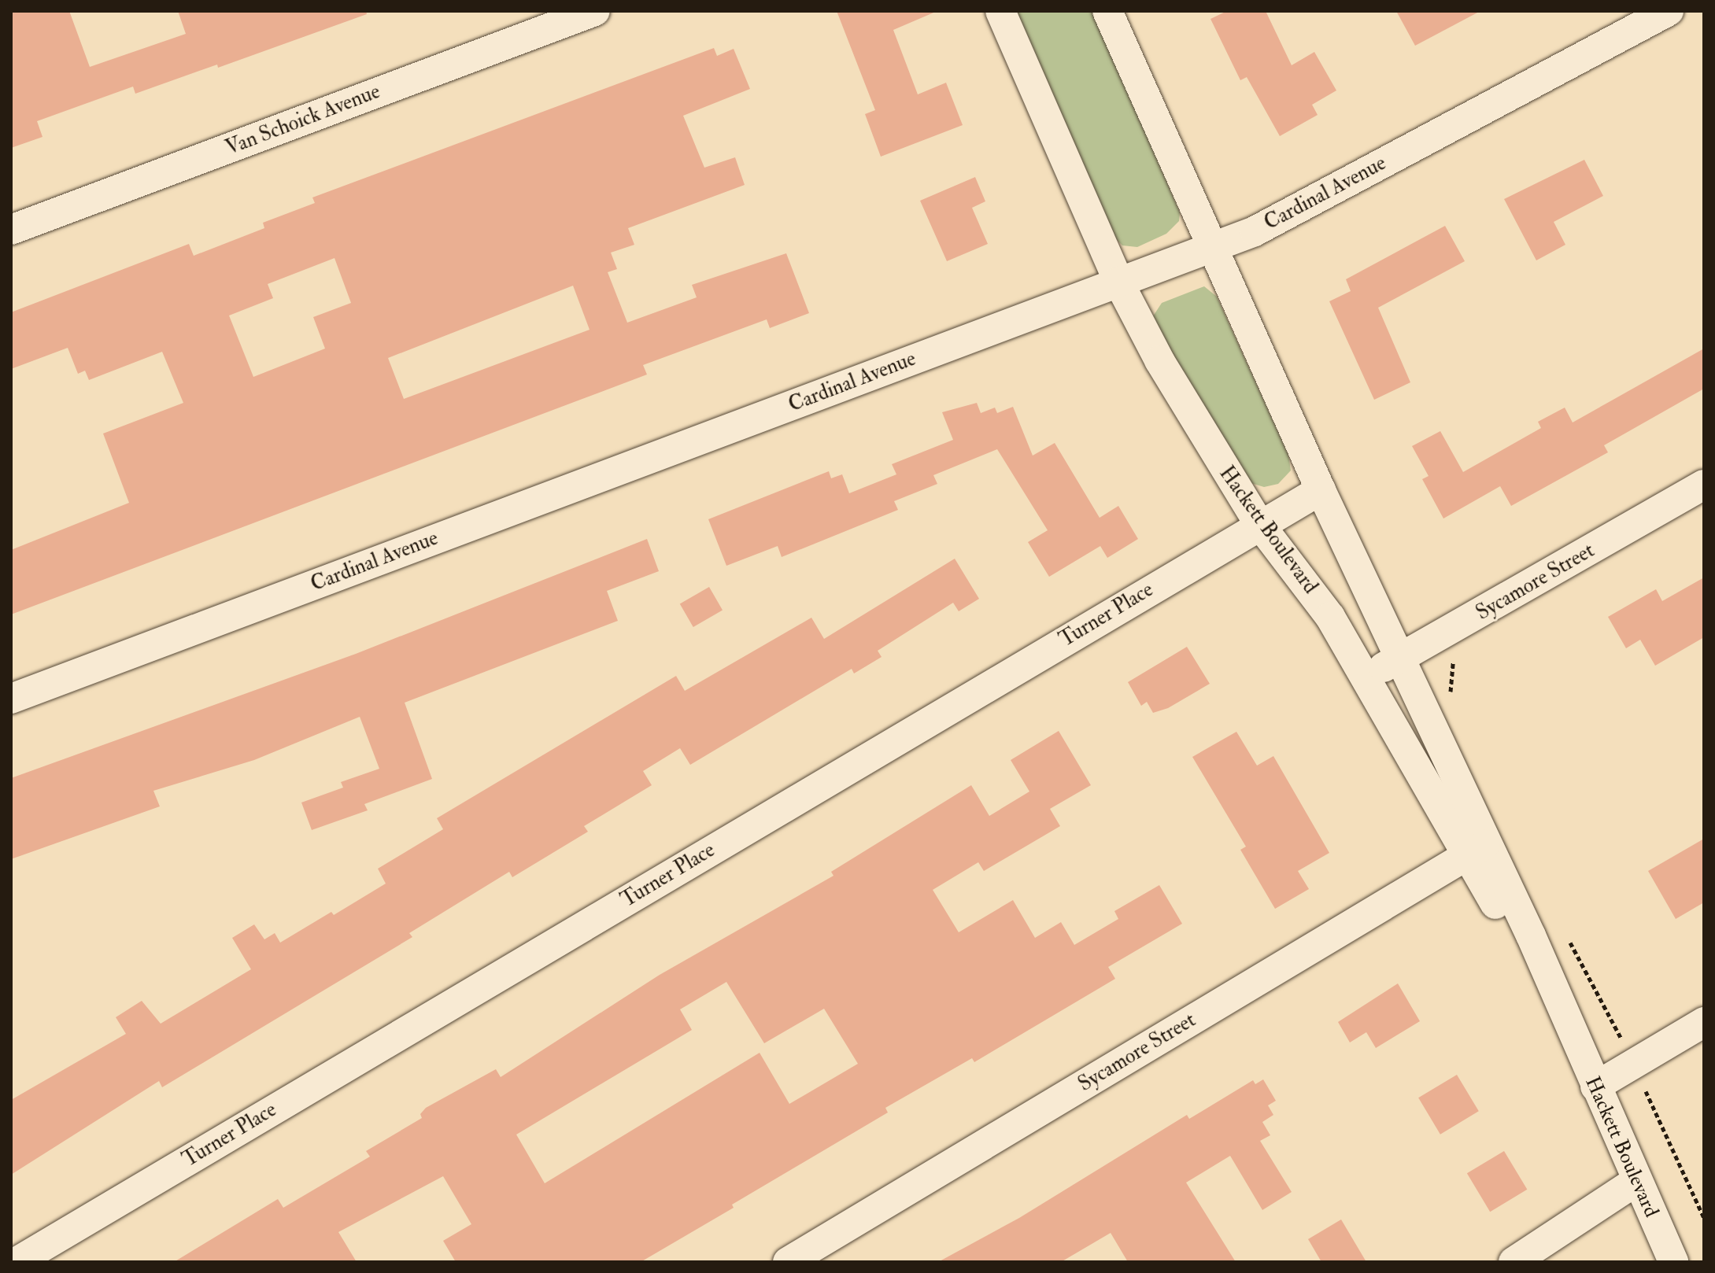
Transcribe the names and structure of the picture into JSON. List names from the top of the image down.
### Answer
{
  "streets": {
    "street": [
      "Van Schoick Avenue",
      "Cardinal Avenue",
      "Hackett Boulevard",
      "Sycamore Street",
      "Turner Place"
    ]
  },
  "crossings": [
    ["Cardinal Avenue", "Hackett Boulevard"],
    ["Hackett Boulevard", "Sycamore Street"],
    ["Hackett Boulevard", "Turner Place"]
  ]
}
